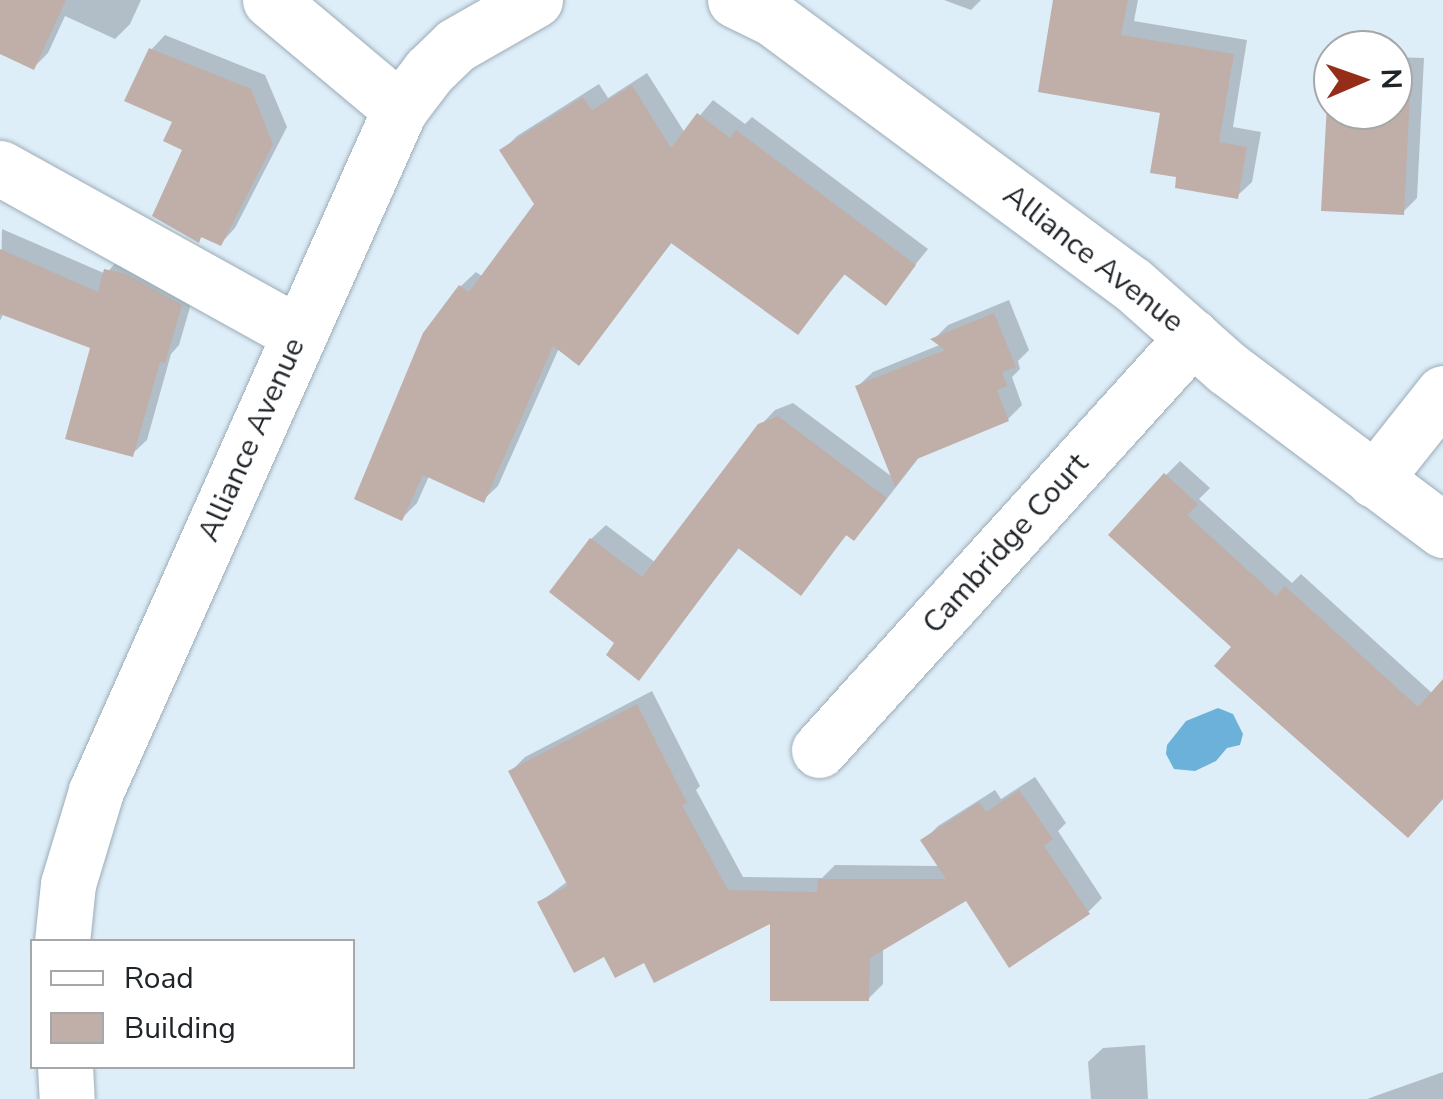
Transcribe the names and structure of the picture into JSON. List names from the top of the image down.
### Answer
{
  "streets": {
    "street": ["Alliance Avenue", "Cambridge Court"]
  },
  "crossings": [
    ["Alliance Avenue", "Cambridge Court"]
  ],
  "legend": ["Road", "Building"],
  "north": "right"
}
